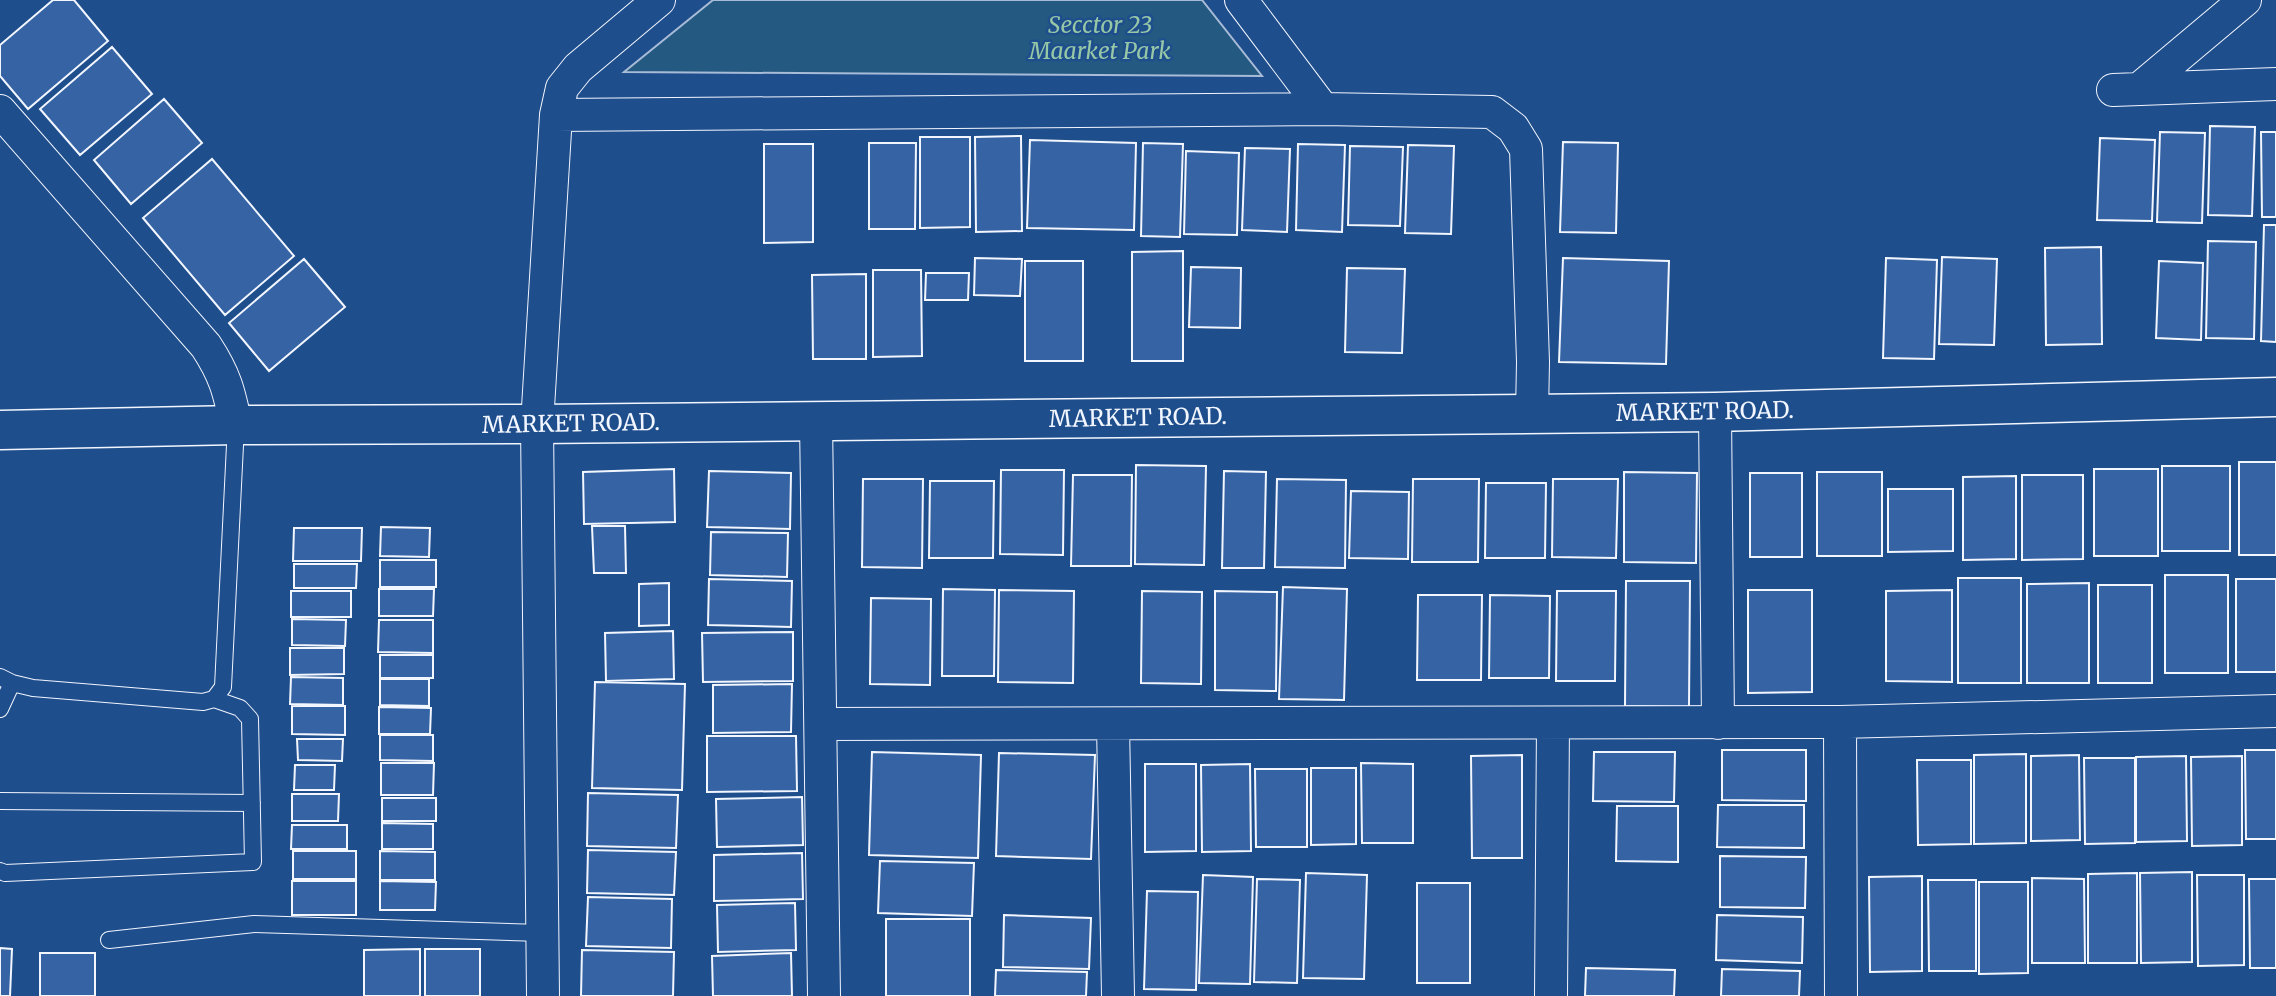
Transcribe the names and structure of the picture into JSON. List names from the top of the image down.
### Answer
{
  "streets": {
    "street": ["MARKET ROAD."]
  },
  "parks": ["Secctor 23 Maarket Park"]
}
